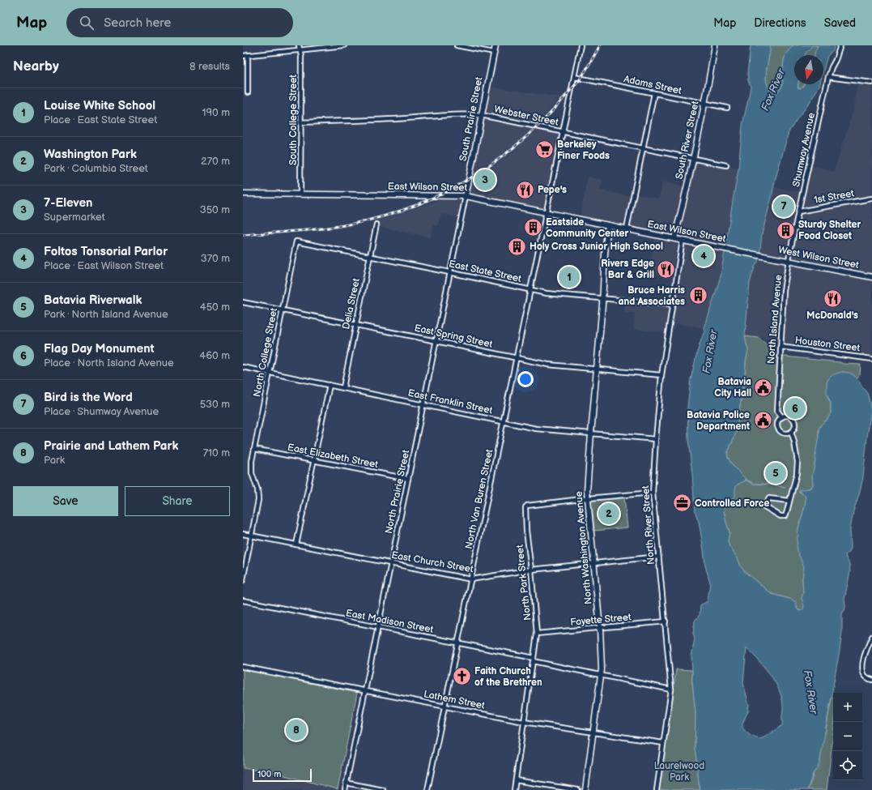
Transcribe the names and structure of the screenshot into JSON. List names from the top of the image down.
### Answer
{
  "streets": {
    "main road": [
      "South Prairie Street",
      "South River Street",
      "East Wilson Street",
      "West Wilson Street",
      "North Washington Avenue"
    ],
    "street": [
      "Adams Street",
      "Webster Street",
      "South College Street",
      "Shumway Avenue",
      "1st Street",
      "East State Street",
      "Delia Street",
      "North Island Avenue",
      "East Spring Street",
      "Houston Street",
      "North College Street",
      "East Franklin Street",
      "East Elizabeth Street",
      "North Prairie Street",
      "North Van Buren Street",
      "North River Street",
      "East Church Street",
      "North Park Street",
      "Fayette Street",
      "East Madison Street",
      "Lathem Street"
    ]
  },
  "crossings": [
    ["Adams Street", "South River Street"],
    ["Adams Street", "North Van Buren Street"],
    ["Webster Street", "South Prairie Street"],
    ["Webster Street", "South College Street"],
    ["Webster Street", "South River Street"],
    ["Webster Street", "North Van Buren Street"],
    ["South Prairie Street", "East Wilson Street"],
    ["South Prairie Street", "North Prairie Street"],
    ["South College Street", "East Wilson Street"],
    ["South River Street", "East Wilson Street"],
    ["Shumway Avenue", "1st Street"],
    ["Shumway Avenue", "West Wilson Street"],
    ["Shumway Avenue", "North Island Avenue"],
    ["East Wilson Street", "West Wilson Street"],
    ["East Wilson Street", "North Prairie Street"],
    ["East Wilson Street", "North Van Buren Street"],
    ["East Wilson Street", "North River Street"],
    ["East Wilson Street", "North Washington Avenue"],
    ["West Wilson Street", "North Island Avenue"],
    ["East State Street", "Delia Street"],
    ["East State Street", "North College Street"],
    ["East State Street", "North Prairie Street"],
    ["East State Street", "North Van Buren Street"],
    ["East State Street", "North River Street"],
    ["East State Street", "North Washington Avenue"],
    ["Delia Street", "East Spring Street"],
    ["Delia Street", "East Franklin Street"],
    ["North Island Avenue", "Houston Street"],
    ["East Spring Street", "North College Street"],
    ["East Spring Street", "North Prairie Street"],
    ["East Spring Street", "North Van Buren Street"],
    ["East Spring Street", "North River Street"],
    ["East Spring Street", "North Washington Avenue"],
    ["North College Street", "East Franklin Street"],
    ["North College Street", "East Elizabeth Street"],
    ["North College Street", "East Church Street"],
    ["East Franklin Street", "North Prairie Street"],
    ["East Franklin Street", "North Van Buren Street"],
    ["East Franklin Street", "North River Street"],
    ["East Franklin Street", "North Washington Avenue"],
    ["East Elizabeth Street", "North Prairie Street"],
    ["North Prairie Street", "East Church Street"],
    ["North Prairie Street", "East Madison Street"],
    ["North Prairie Street", "Lathem Street"],
    ["North Van Buren Street", "East Church Street"],
    ["North Van Buren Street", "East Madison Street"],
    ["North Van Buren Street", "Lathem Street"],
    ["North River Street", "East Church Street"],
    ["North River Street", "Fayette Street"],
    ["North River Street", "East Madison Street"],
    ["North River Street", "Lathem Street"],
    ["North Washington Avenue", "East Church Street"],
    ["North Washington Avenue", "North Park Street"],
    ["North Washington Avenue", "Fayette Street"],
    ["North Washington Avenue", "East Madison Street"],
    ["North Washington Avenue", "Lathem Street"],
    ["East Church Street", "North Park Street"],
    ["North Park Street", "Fayette Street"],
    ["North Park Street", "East Madison Street"],
    ["North Park Street", "Lathem Street"]
  ],
  "water": ["Fox River"],
  "parks": ["Laurelwood Park"],
  "places": {
    "supermarket": ["Berkeley Finer Foods"],
    "restaurant": ["Pepe's", "Rivers Edge Bar & Grill", "McDonald's"],
    "building": [
      "Eastside Community Center",
      "Sturdy Shelter Food Closet",
      "Holy Cross Junior High School",
      "Bruce Harris and Associates"
    ],
    "public building": ["Batavia City Hall", "Batavia Police Department"],
    "office": ["Controlled Force"],
    "church": ["Faith Church of the Brethren"]
  },
  "scale_bar": "100 m",
  "north": "bottom",
  "page": {
    "header": "Map",
    "search": "Search here",
    "nav": ["Map", "Directions", "Saved"],
    "heading": ["Nearby", "8 results"],
    "list": [
      {
        "mark": "1",
        "name": "Louise White School",
        "note": "Place · East State Street",
        "value": "190 m"
      },
      {
        "mark": "2",
        "name": "Washington Park",
        "note": "Park · Columbia Street",
        "value": "270 m"
      },
      {
        "mark": "3",
        "name": "7-Eleven",
        "note": "Supermarket",
        "value": "350 m"
      },
      {
        "mark": "4",
        "name": "Foltos Tonsorial Parlor",
        "note": "Place · East Wilson Street",
        "value": "370 m"
      },
      {
        "mark": "5",
        "name": "Batavia Riverwalk",
        "note": "Park · North Island Avenue",
        "value": "450 m"
      },
      {
        "mark": "6",
        "name": "Flag Day Monument",
        "note": "Place · North Island Avenue",
        "value": "460 m"
      },
      {
        "mark": "7",
        "name": "Bird is the Word",
        "note": "Place · Shumway Avenue",
        "value": "530 m"
      },
      {
        "mark": "8",
        "name": "Prairie and Lathem Park",
        "note": "Park",
        "value": "710 m"
      }
    ],
    "pins": [
      "3",
      "7",
      "4",
      "1",
      "6",
      "5",
      "2",
      "8"
    ],
    "buttons": ["Save", "Share"],
    "map_buttons": ["+", "−"],
    "scale": "100 m"
  }
}
